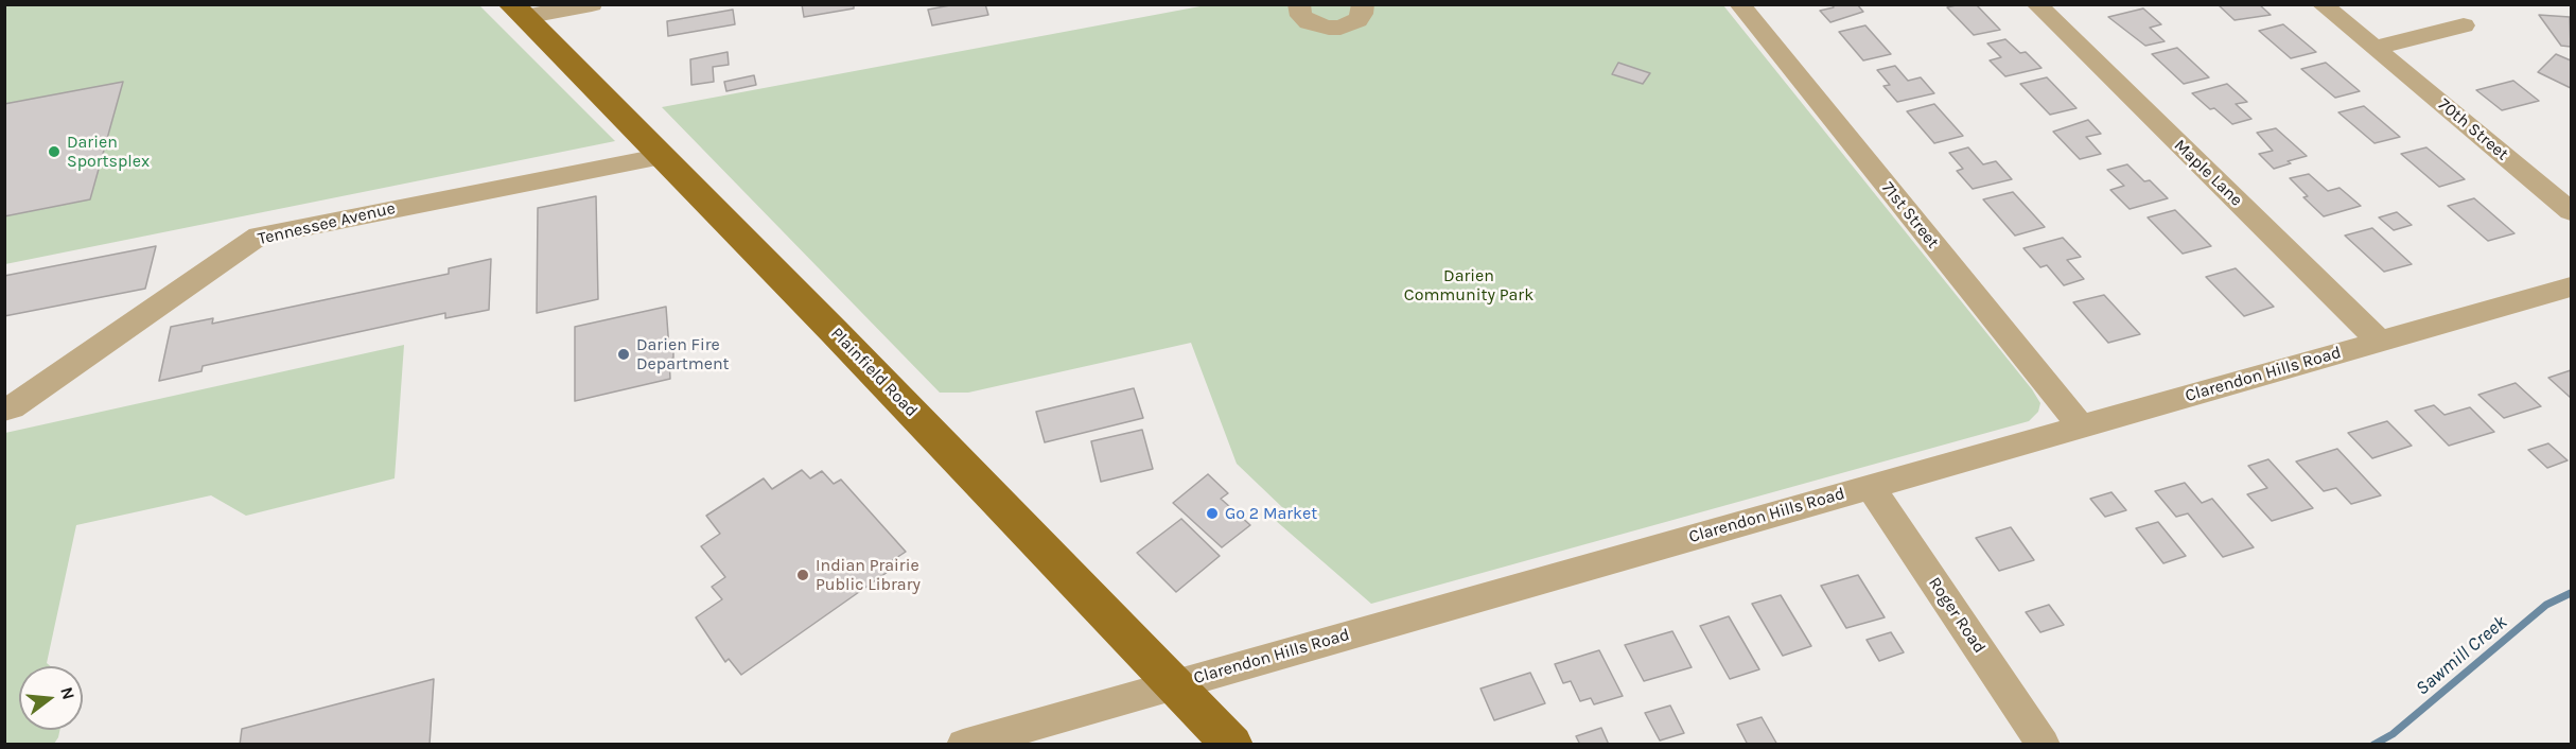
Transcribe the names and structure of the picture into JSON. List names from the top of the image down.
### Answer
{
  "streets": {
    "main road": ["Plainfield Road"],
    "street": [
      "70th Street",
      "Maple Lane",
      "71st Street",
      "Tennessee Avenue",
      "Clarendon Hills Road",
      "Roger Road"
    ]
  },
  "crossings": [
    ["Maple Lane", "Clarendon Hills Road"],
    ["71st Street", "Clarendon Hills Road"],
    ["Tennessee Avenue", "Plainfield Road"],
    ["Plainfield Road", "Clarendon Hills Road"],
    ["Clarendon Hills Road", "Roger Road"]
  ],
  "water": ["Sawmill Creek"],
  "parks": ["Darien Community Park"],
  "places": [
    "Darien Sportsplex",
    "Darien Fire Department",
    "Go 2 Market",
    "Indian Prairie Public Library"
  ],
  "north": "right"
}
